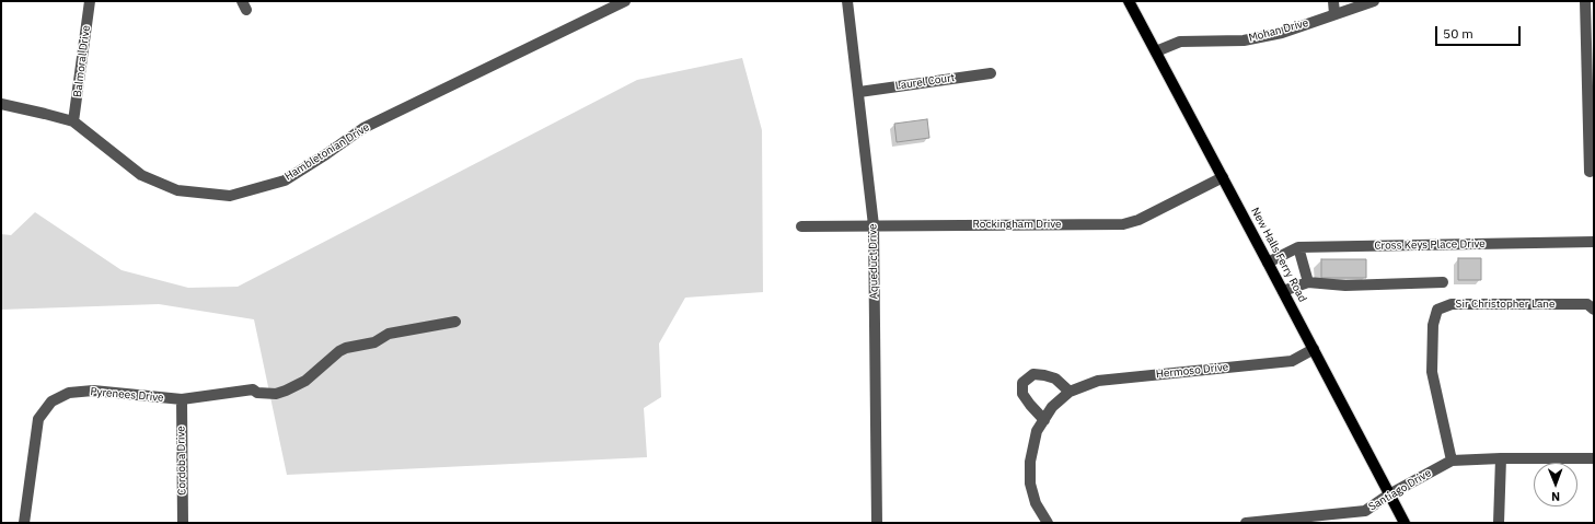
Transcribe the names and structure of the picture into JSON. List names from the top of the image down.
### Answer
{
  "streets": {
    "main road": ["New Halls Ferry Road"],
    "street": [
      "Mohan Drive",
      "Balmoral Drive",
      "Laurel Court",
      "Hambletonian Drive",
      "Rockingham Drive",
      "Cross Keys Place Drive",
      "Aqueduct Drive",
      "Sir Christopher Lane",
      "Hermoso Drive",
      "Pyrenees Drive",
      "Cordoba Drive",
      "Santiago Drive"
    ]
  },
  "crossings": [
    ["Mohan Drive", "New Halls Ferry Road"],
    ["Balmoral Drive", "Hambletonian Drive"],
    ["Laurel Court", "Aqueduct Drive"],
    ["Rockingham Drive", "New Halls Ferry Road"],
    ["Rockingham Drive", "Aqueduct Drive"],
    ["Cross Keys Place Drive", "New Halls Ferry Road"],
    ["New Halls Ferry Road", "Hermoso Drive"],
    ["New Halls Ferry Road", "Santiago Drive"],
    ["Sir Christopher Lane", "Santiago Drive"],
    ["Pyrenees Drive", "Cordoba Drive"]
  ],
  "scale_bar": "50 m",
  "north": "bottom"
}
